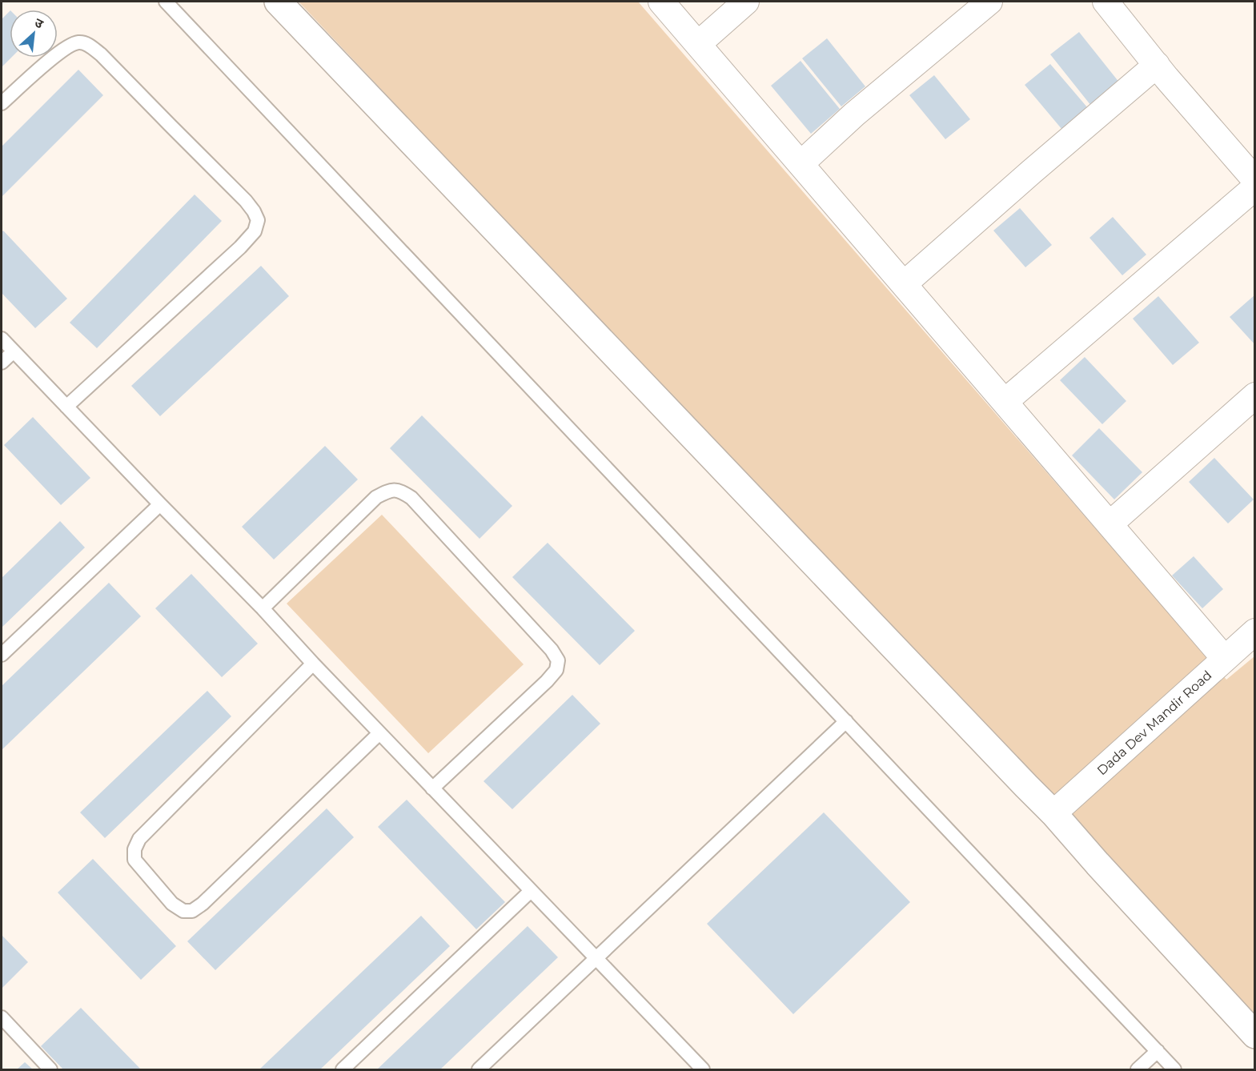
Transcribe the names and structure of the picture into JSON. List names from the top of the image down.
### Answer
{
  "streets": {
    "street": ["Dada Dev Mandir Road"]
  },
  "north": "top right"
}
